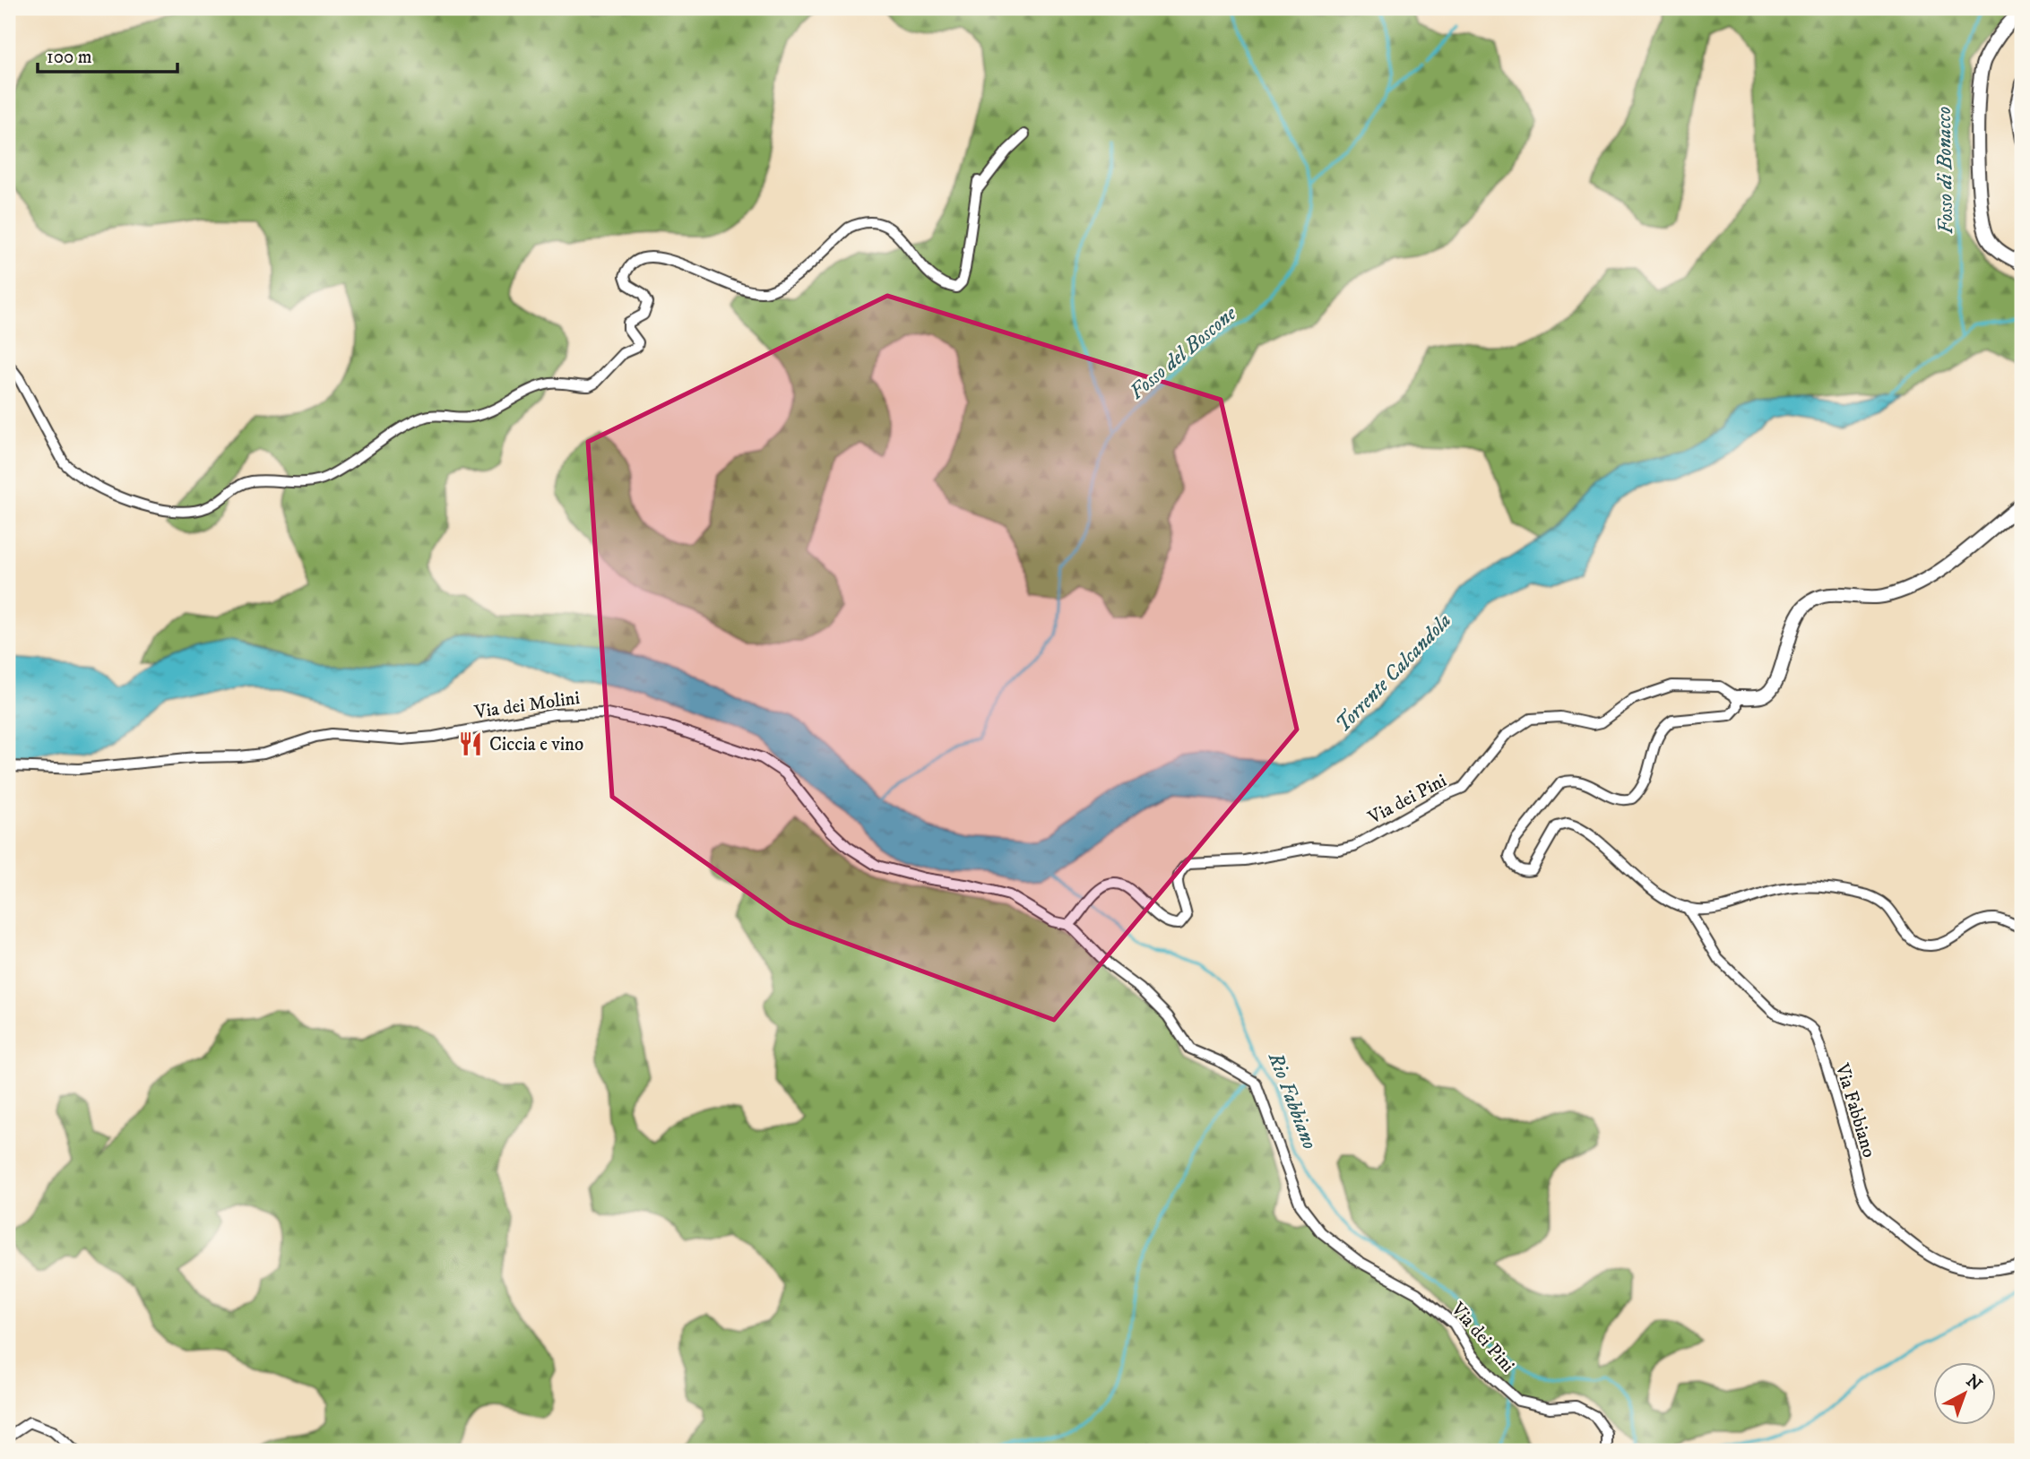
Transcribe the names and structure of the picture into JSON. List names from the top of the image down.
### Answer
{
  "streets": {
    "street": ["Via dei Molini", "Via dei Pini", "Via Fabbiano"]
  },
  "crossings": [
    ["Via dei Molini", "Via dei Pini"]
  ],
  "water": [
    "Fosso di Bonacco",
    "Fosso del Boscone",
    "Torrente Calcandola",
    "Rio Fabbiano"
  ],
  "places": {
    "restaurant": ["Ciccia e vino"]
  },
  "scale_bar": "100 m",
  "north": "top right"
}
